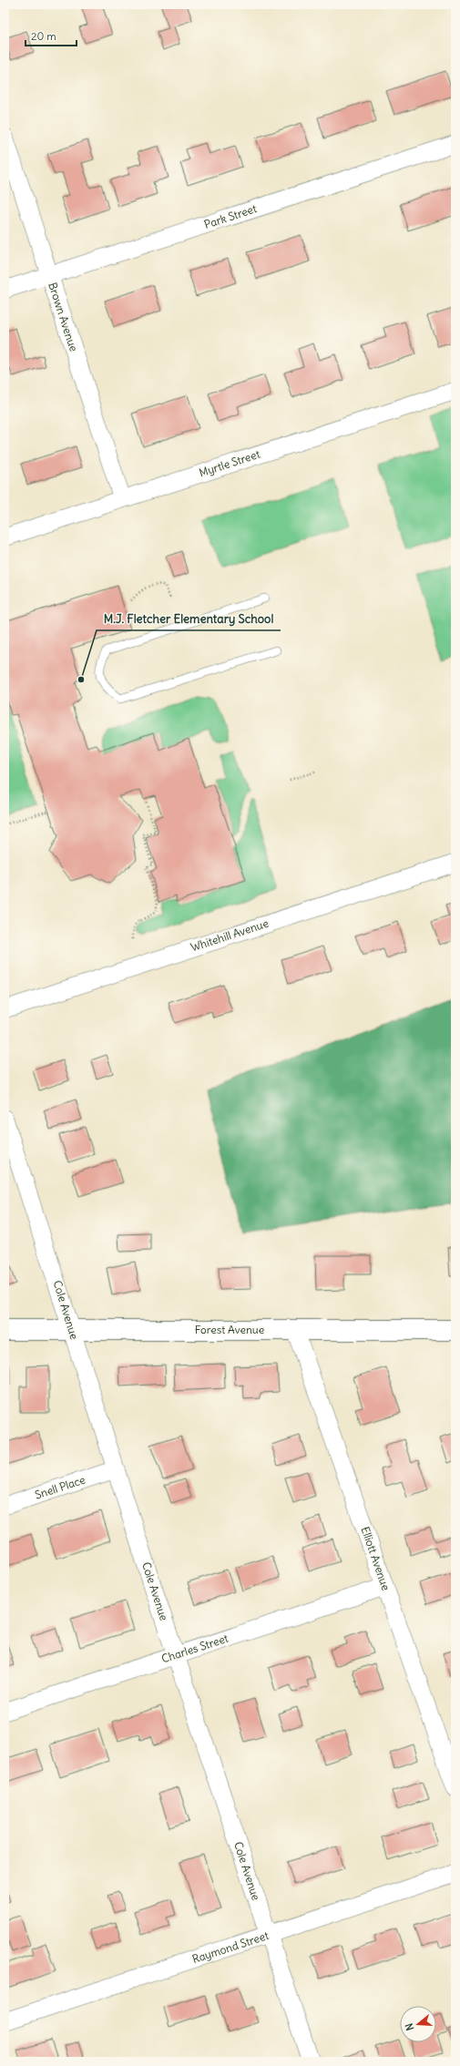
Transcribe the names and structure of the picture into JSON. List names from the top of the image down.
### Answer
{
  "streets": {
    "main road": ["Forest Avenue"],
    "street": [
      "Park Street",
      "Brown Avenue",
      "Myrtle Street",
      "Whitehill Avenue",
      "Cole Avenue",
      "Snell Place",
      "Elliott Avenue",
      "Charles Street",
      "Raymond Street"
    ]
  },
  "crossings": [
    ["Park Street", "Brown Avenue"],
    ["Brown Avenue", "Myrtle Street"],
    ["Cole Avenue", "Forest Avenue"],
    ["Cole Avenue", "Snell Place"],
    ["Cole Avenue", "Charles Street"],
    ["Cole Avenue", "Raymond Street"],
    ["Forest Avenue", "Elliott Avenue"],
    ["Elliott Avenue", "Charles Street"]
  ],
  "places": ["M.J. Fletcher Elementary School"],
  "scale_bar": "20 m",
  "north": "left"
}
